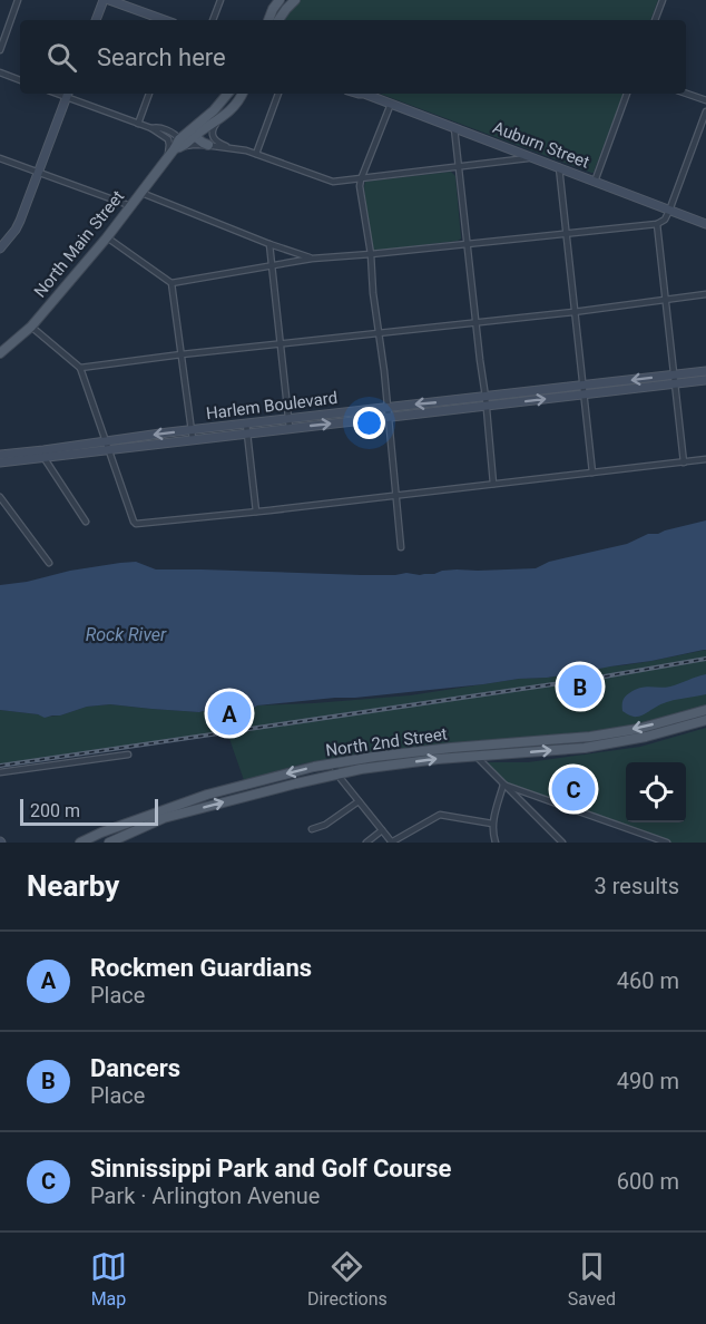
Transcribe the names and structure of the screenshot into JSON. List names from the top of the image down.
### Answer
{
  "streets": {
    "main road": ["North Main Street", "North 2nd Street"],
    "street": ["Auburn Street", "Harlem Boulevard"]
  },
  "water": ["Rock River"],
  "scale_bar": "200 m",
  "page": {
    "search": "Search here",
    "pins": ["B", "A", "C"],
    "scale": "200 m",
    "heading": ["Nearby", "3 results"],
    "list": [
      {
        "mark": "A",
        "name": "Rockmen Guardians",
        "note": "Place",
        "value": "460 m"
      },
      {
        "mark": "B",
        "name": "Dancers",
        "note": "Place",
        "value": "490 m"
      },
      {
        "mark": "C",
        "name": "Sinnissippi Park and Golf Course",
        "note": "Park · Arlington Avenue",
        "value": "600 m"
      }
    ],
    "nav": ["Map", "Directions", "Saved"]
  }
}
